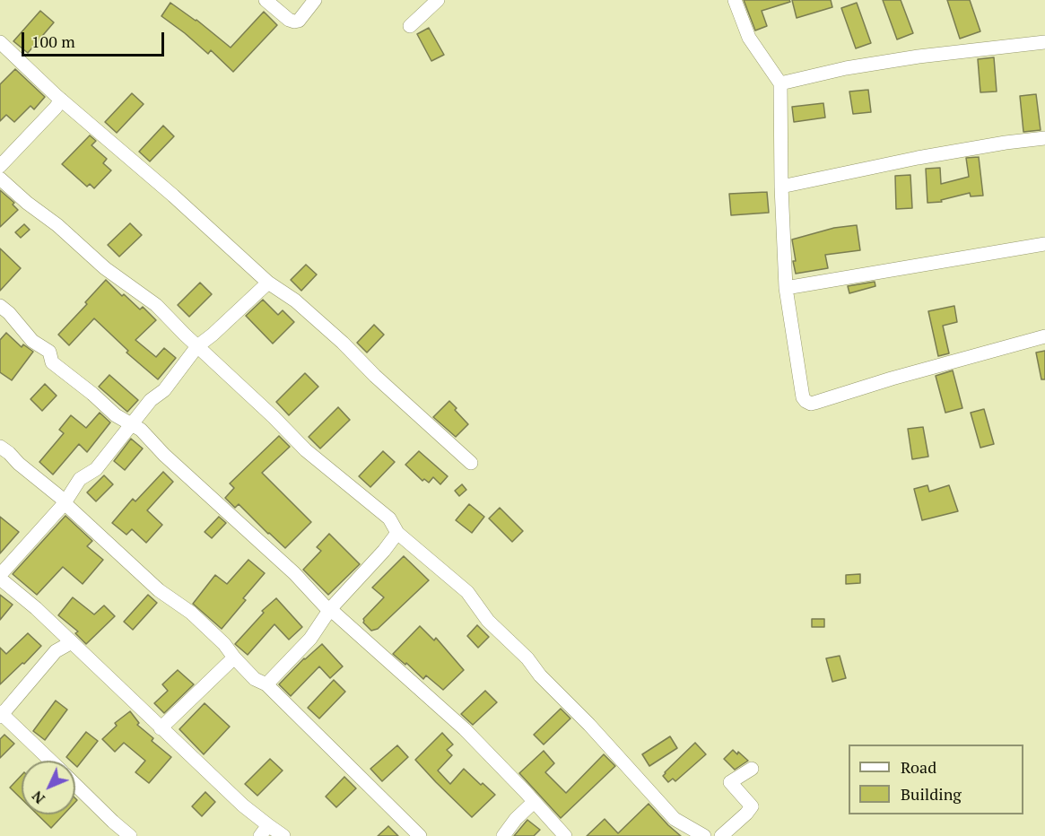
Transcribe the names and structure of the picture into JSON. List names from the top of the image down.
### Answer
{
  "legend": ["Road", "Building"],
  "scale_bar": "100 m",
  "north": "bottom left"
}
